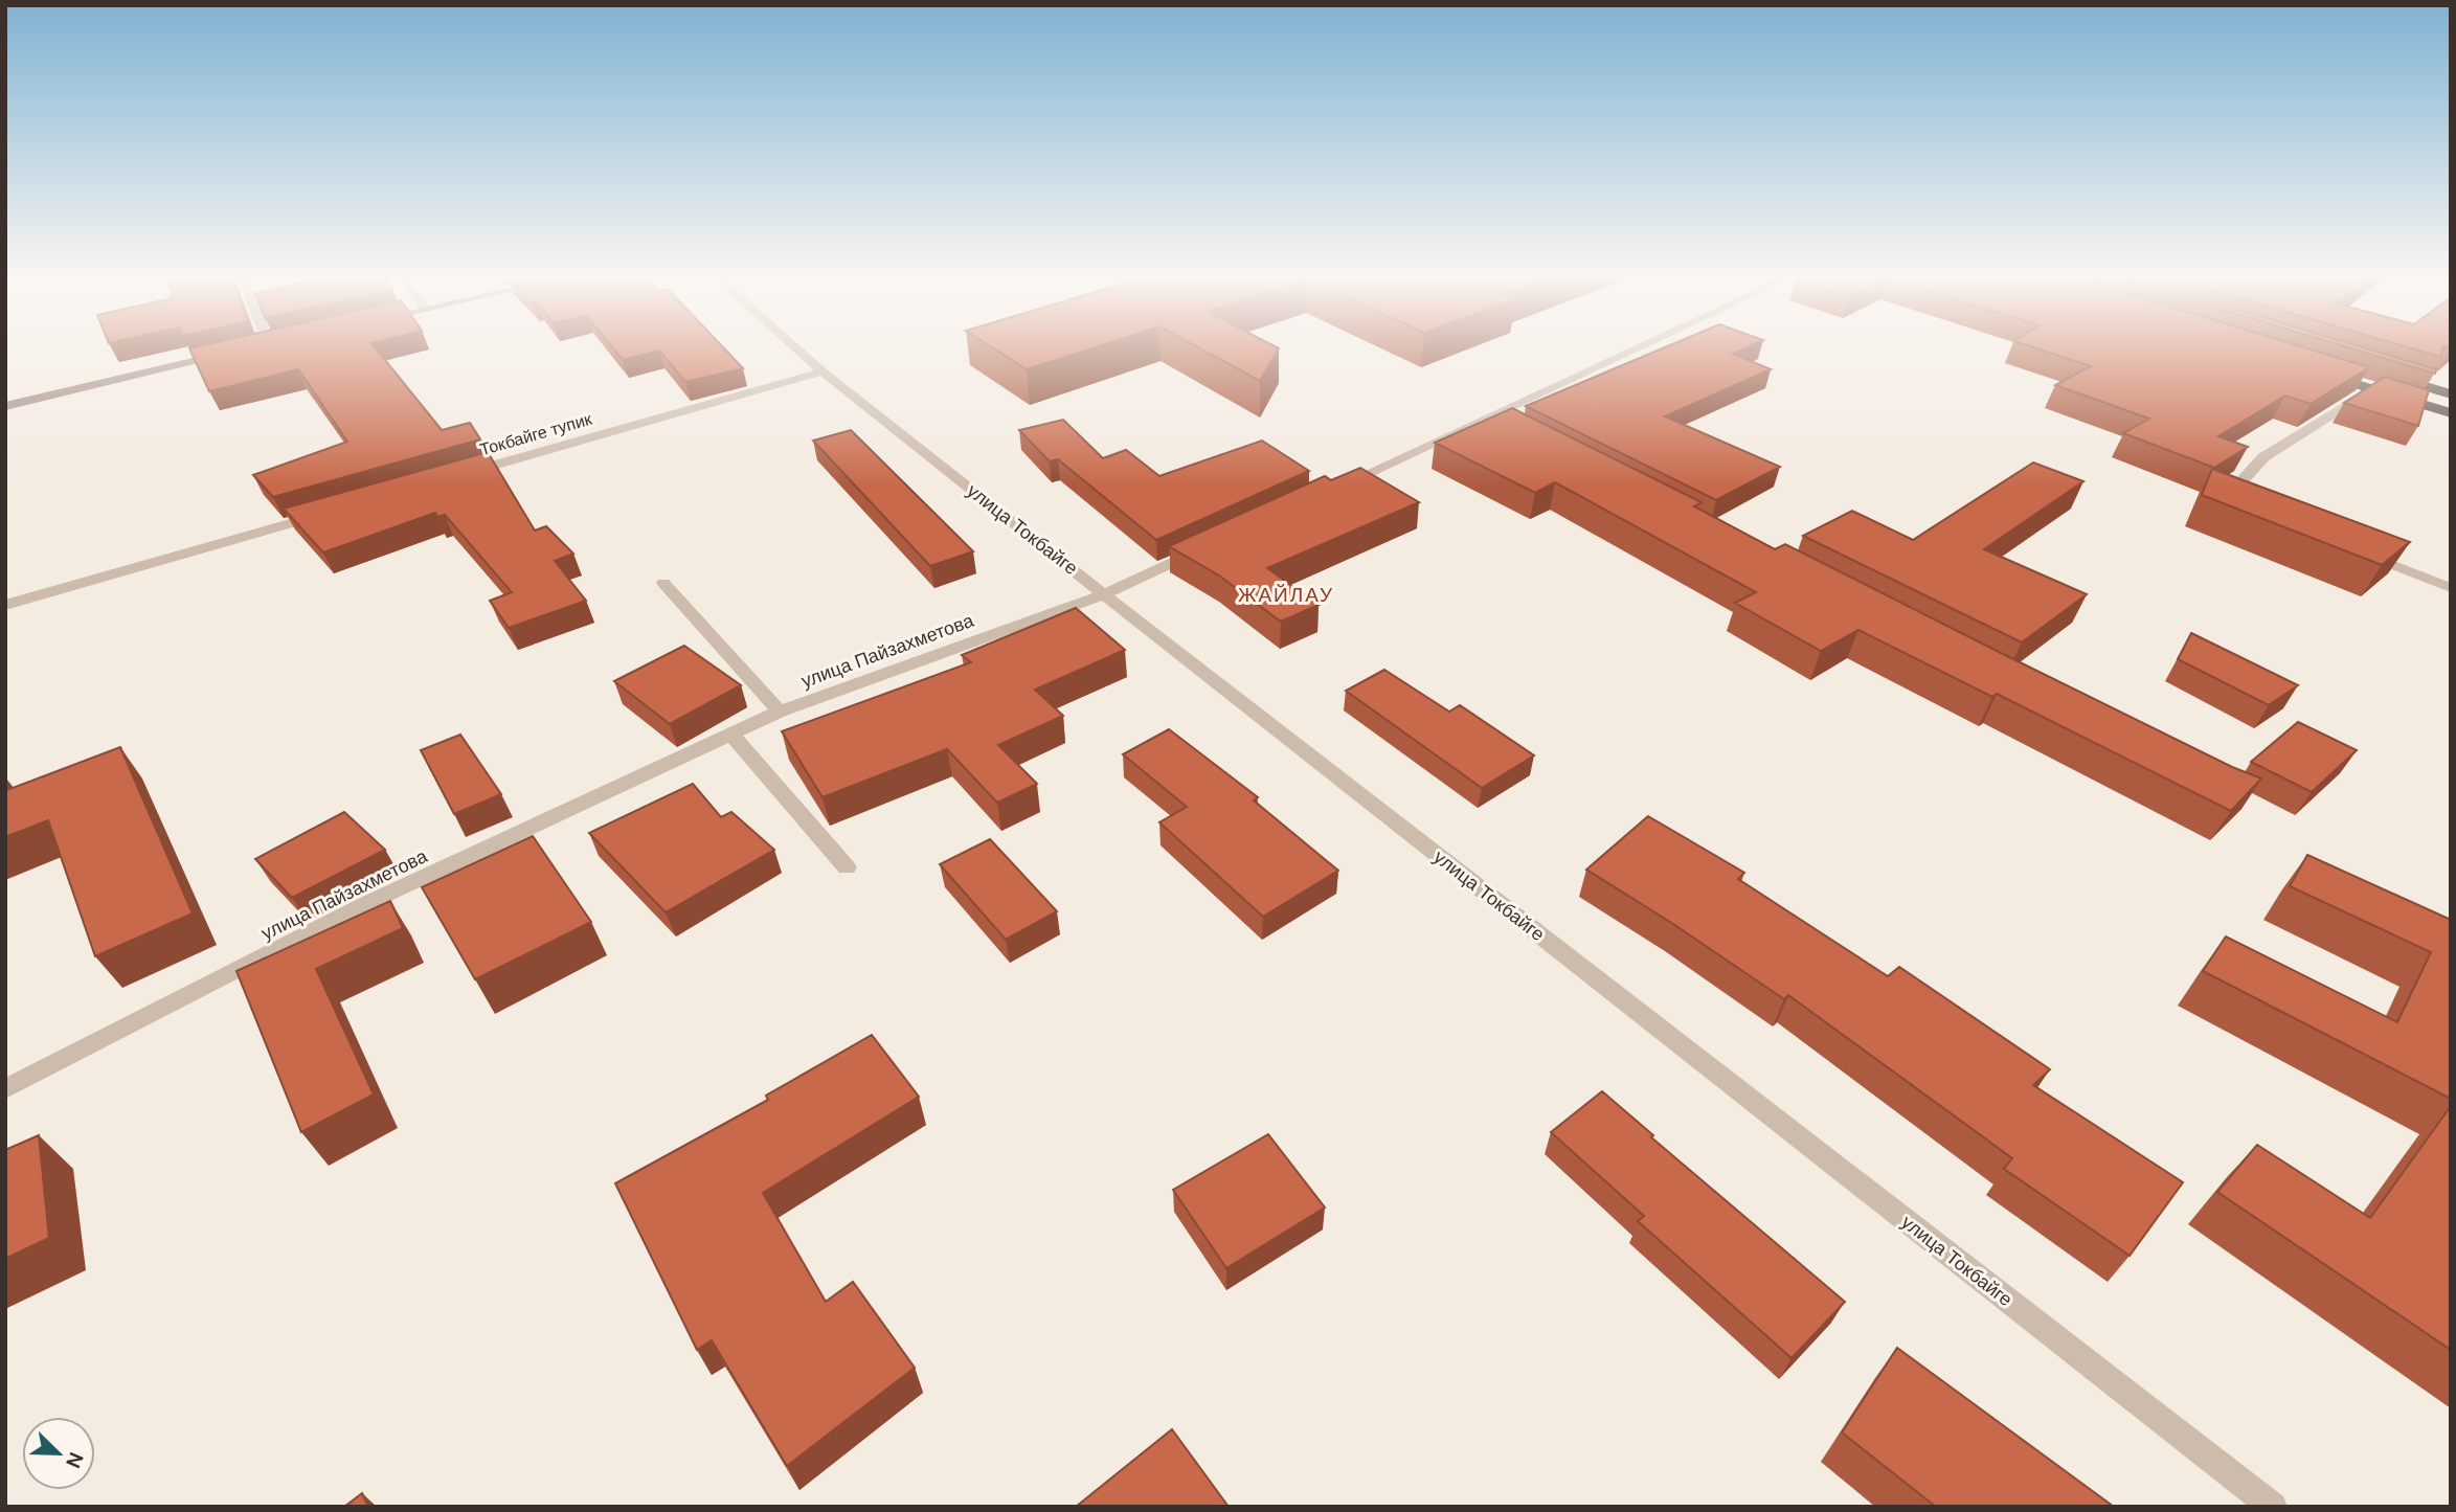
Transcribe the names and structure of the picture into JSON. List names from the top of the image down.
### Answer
{
  "streets": {
    "street": ["Токбайге тупик", "улица Токбайге", "улица Пайзахметова"]
  },
  "crossings": [
    ["Токбайге тупик", "улица Токбайге"],
    ["улица Токбайге", "улица Пайзахметова"]
  ],
  "districts": ["ЖАЙЛАУ"],
  "north": "bottom right"
}
